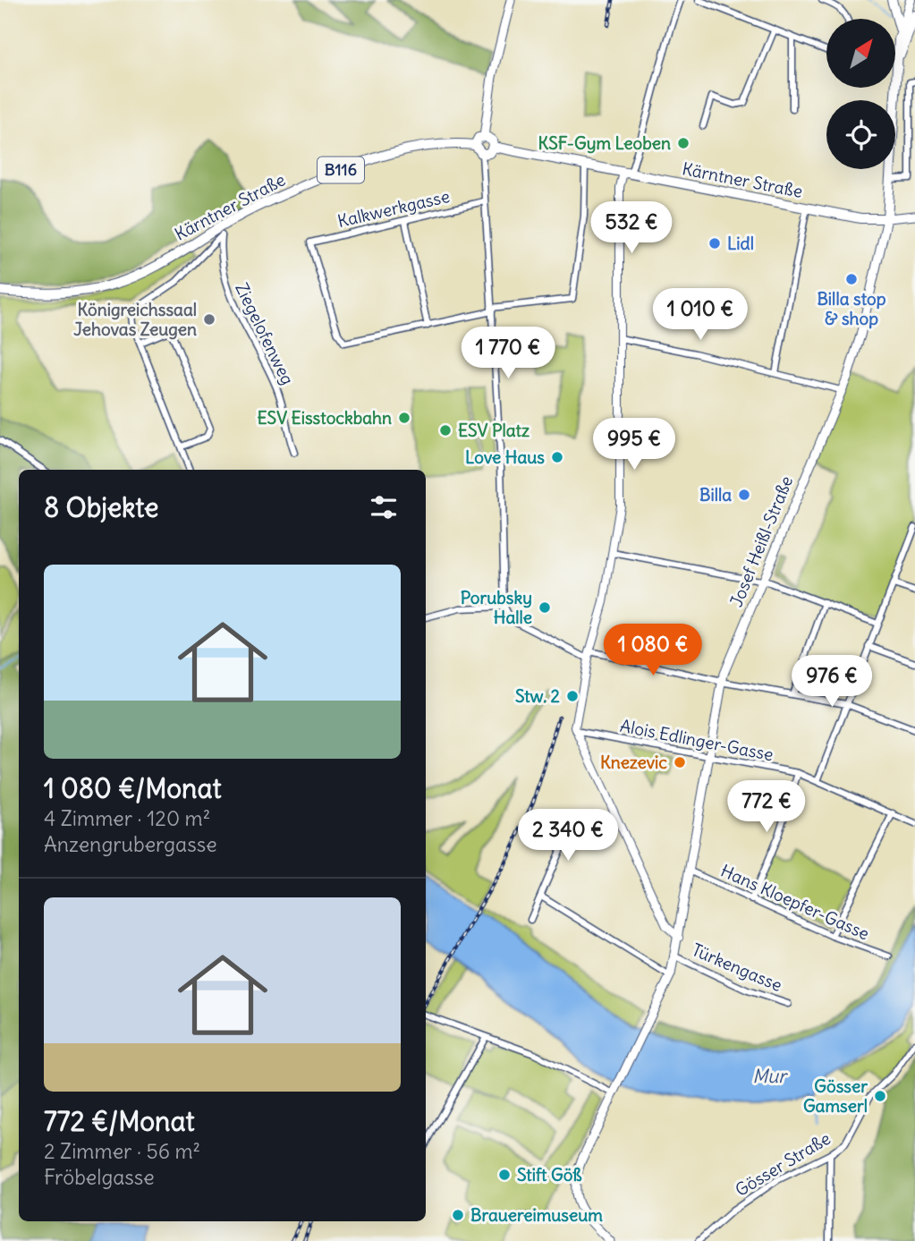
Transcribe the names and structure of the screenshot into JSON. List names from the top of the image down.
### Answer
{
  "streets": {
    "main road": ["B116", "Kärntner Straße", "Josef Heißl-Straße"],
    "street": [
      "Kalkwerkgasse",
      "Ziegelofenweg",
      "Alois Edlinger-Gasse",
      "Hans Kloepfer-Gasse",
      "Türkengasse",
      "Gösser Straße"
    ]
  },
  "crossings": [
    ["Kärntner Straße", "Ziegelofenweg"],
    ["Kärntner Straße", "Josef Heißl-Straße"],
    ["Josef Heißl-Straße", "Alois Edlinger-Gasse"],
    ["Josef Heißl-Straße", "Hans Kloepfer-Gasse"],
    ["Josef Heißl-Straße", "Türkengasse"]
  ],
  "water": ["Mur"],
  "places": [
    "KSF-Gym Leoben",
    "Lidl",
    "Billa stop & shop",
    "Königreichssaal Jehovas Zeugen",
    "ESV Eisstockbahn",
    "ESV Platz",
    "Love Haus",
    "Billa",
    "Porubsky Halle",
    "Stw. 2",
    "Knezevic",
    "Gösser Gamserl",
    "Stift Göß",
    "Brauereimuseum"
  ],
  "north": "top right",
  "page": {
    "price": [
      "532 €",
      "1 010 €",
      "1 770 €",
      "995 €",
      "1 080 €",
      "976 €",
      "772 €",
      "2 340 €"
    ],
    "heading": "8 Objekte",
    "list": [
      {
        "name": "1 080 €/Monat",
        "note": "4 Zimmer · 120 m² · Anzengrubergasse"
      },
      {
        "name": "772 €/Monat",
        "note": "2 Zimmer · 56 m² · Fröbelgasse"
      }
    ]
  }
}
